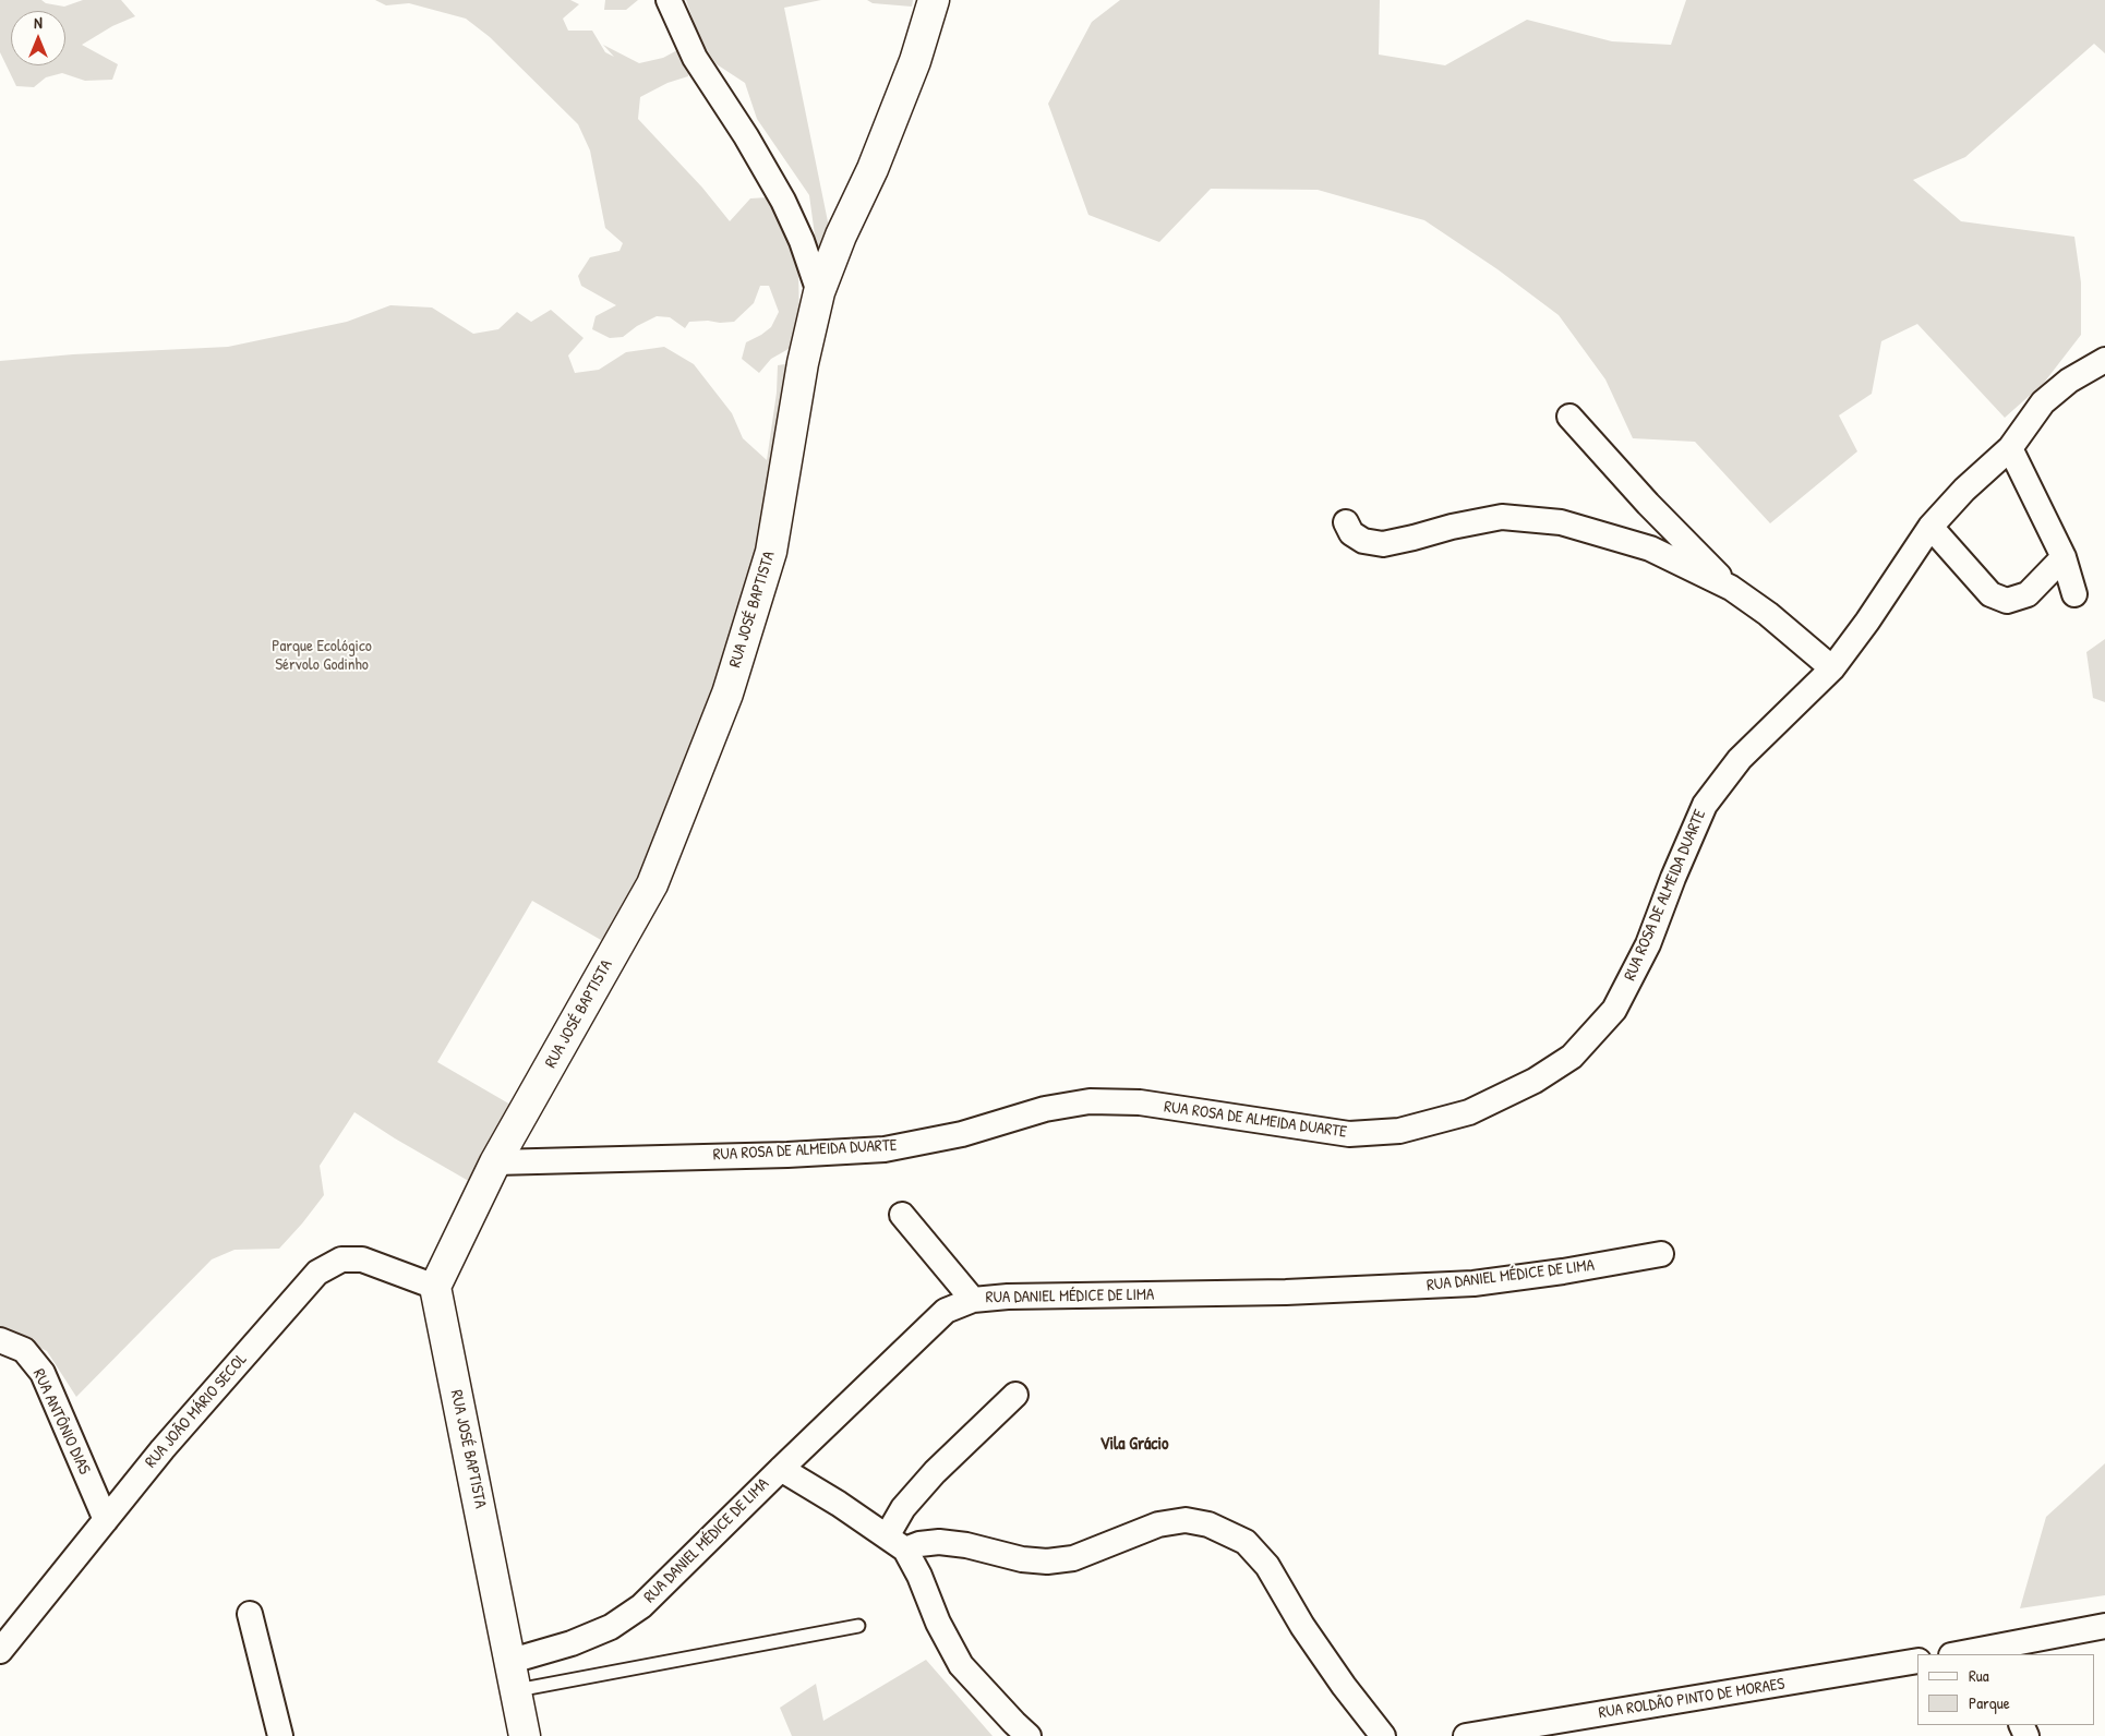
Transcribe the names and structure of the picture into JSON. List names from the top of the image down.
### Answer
{
  "streets": {
    "street": [
      "RUA JOSÉ BAPTISTA",
      "RUA ROSA DE ALMEIDA DUARTE",
      "RUA DANIEL MÉDICE DE LIMA",
      "RUA JOÃO MÁRIO SECOL",
      "RUA ANTÔNIO DIAS",
      "RUA ROLDÃO PINTO DE MORAES"
    ]
  },
  "crossings": [
    ["RUA JOSÉ BAPTISTA", "RUA ROSA DE ALMEIDA DUARTE"],
    ["RUA JOSÉ BAPTISTA", "RUA DANIEL MÉDICE DE LIMA"],
    ["RUA JOSÉ BAPTISTA", "RUA JOÃO MÁRIO SECOL"],
    ["RUA JOÃO MÁRIO SECOL", "RUA ANTÔNIO DIAS"]
  ],
  "districts": ["Vila Grácio"],
  "parks": ["Parque Ecológico Sérvolo Godinho"],
  "legend": ["Rua", "Parque"],
  "north": "top"
}
